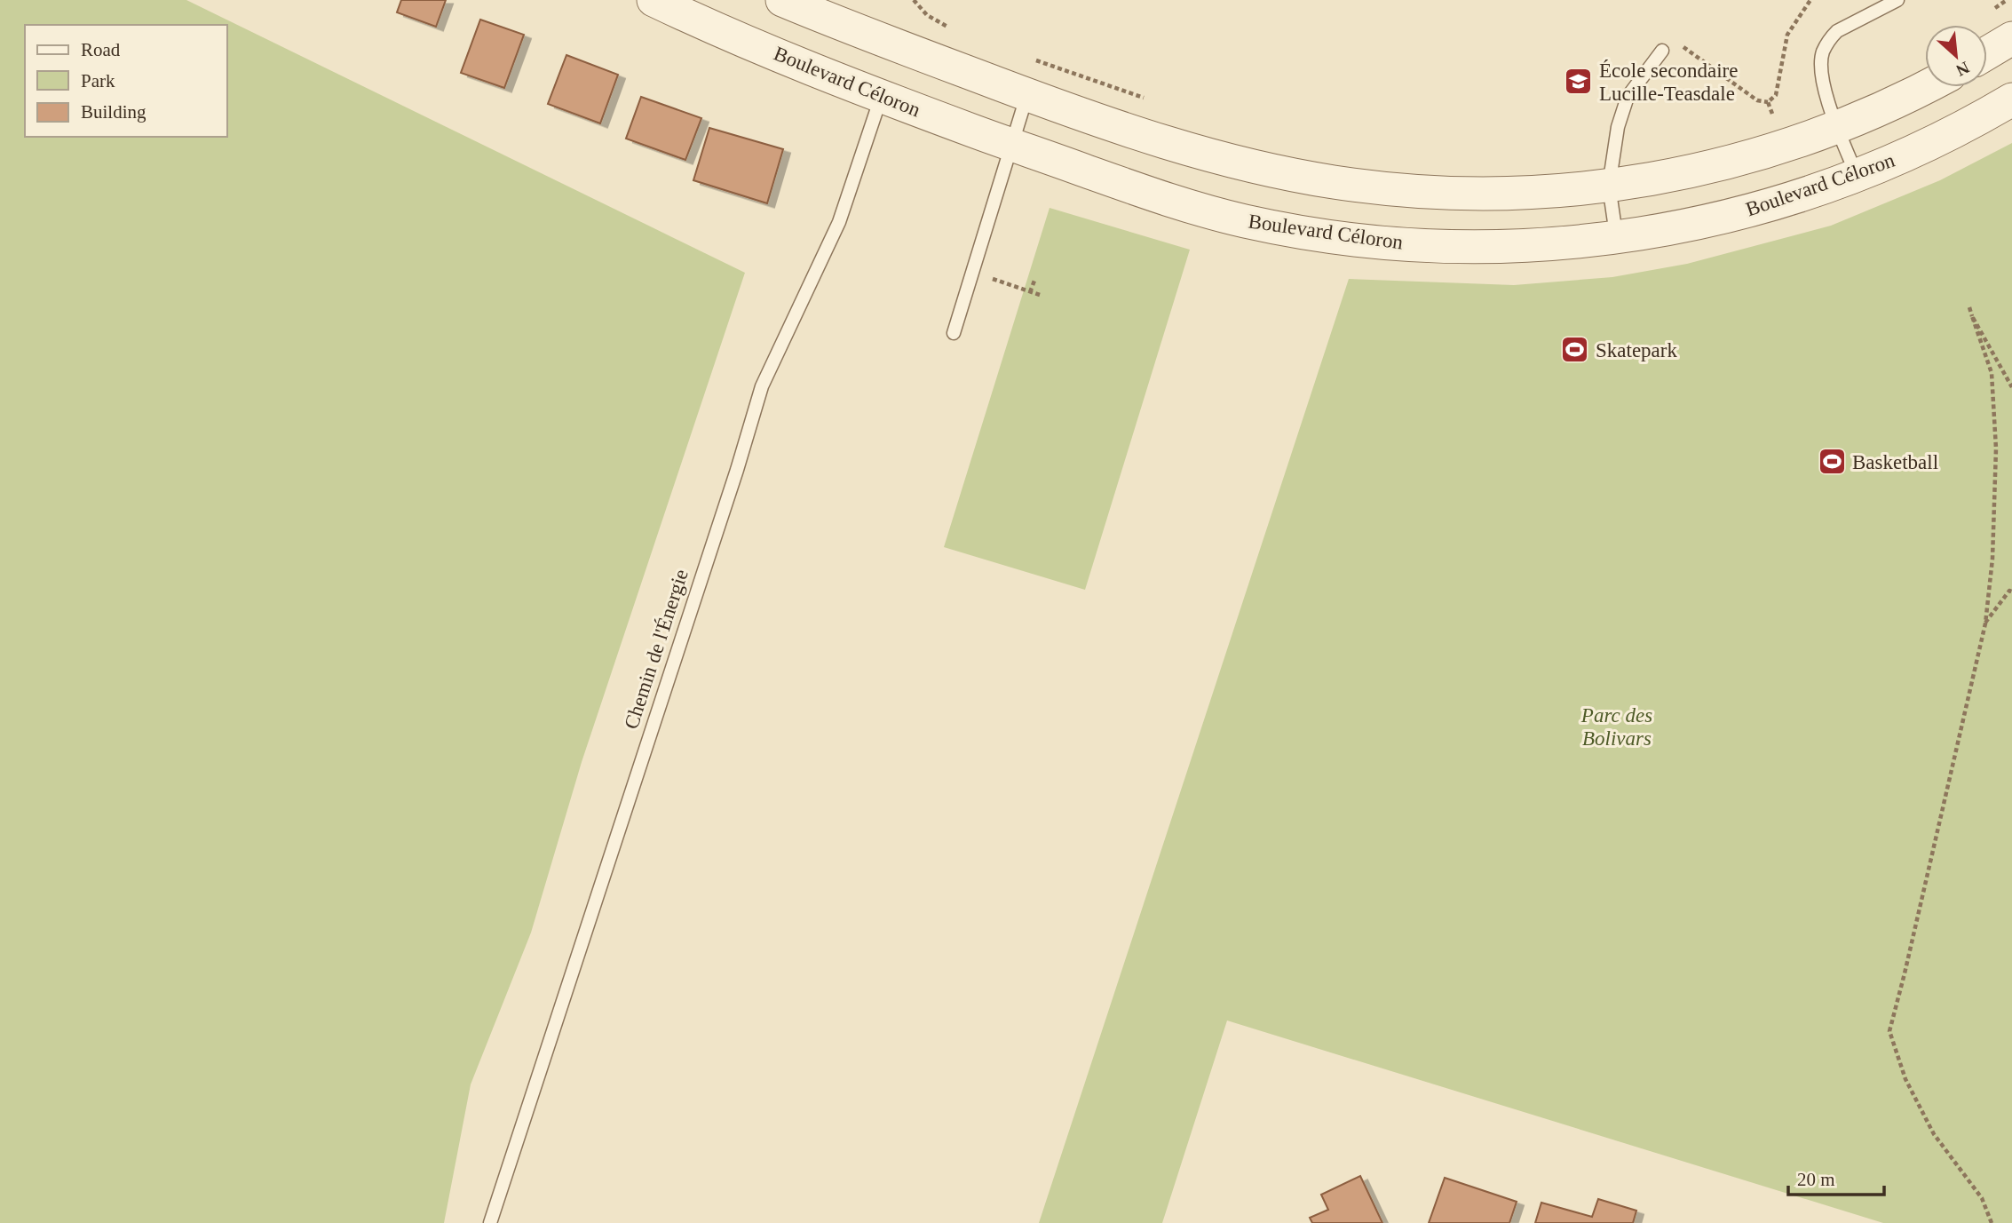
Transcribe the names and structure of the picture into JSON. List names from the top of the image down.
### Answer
{
  "streets": {
    "street": ["Boulevard Céloron"],
    "lane": ["Chemin de l'Énergie"]
  },
  "crossings": [
    ["Boulevard Céloron", "Chemin de l'Énergie"]
  ],
  "parks": ["Parc des Bolivars"],
  "places": {
    "school or university": ["École secondaire Lucille-Teasdale"],
    "sports": ["Skatepark", "Basketball"]
  },
  "legend": ["Road", "Park", "Building"],
  "scale_bar": "20 m",
  "north": "bottom right"
}
